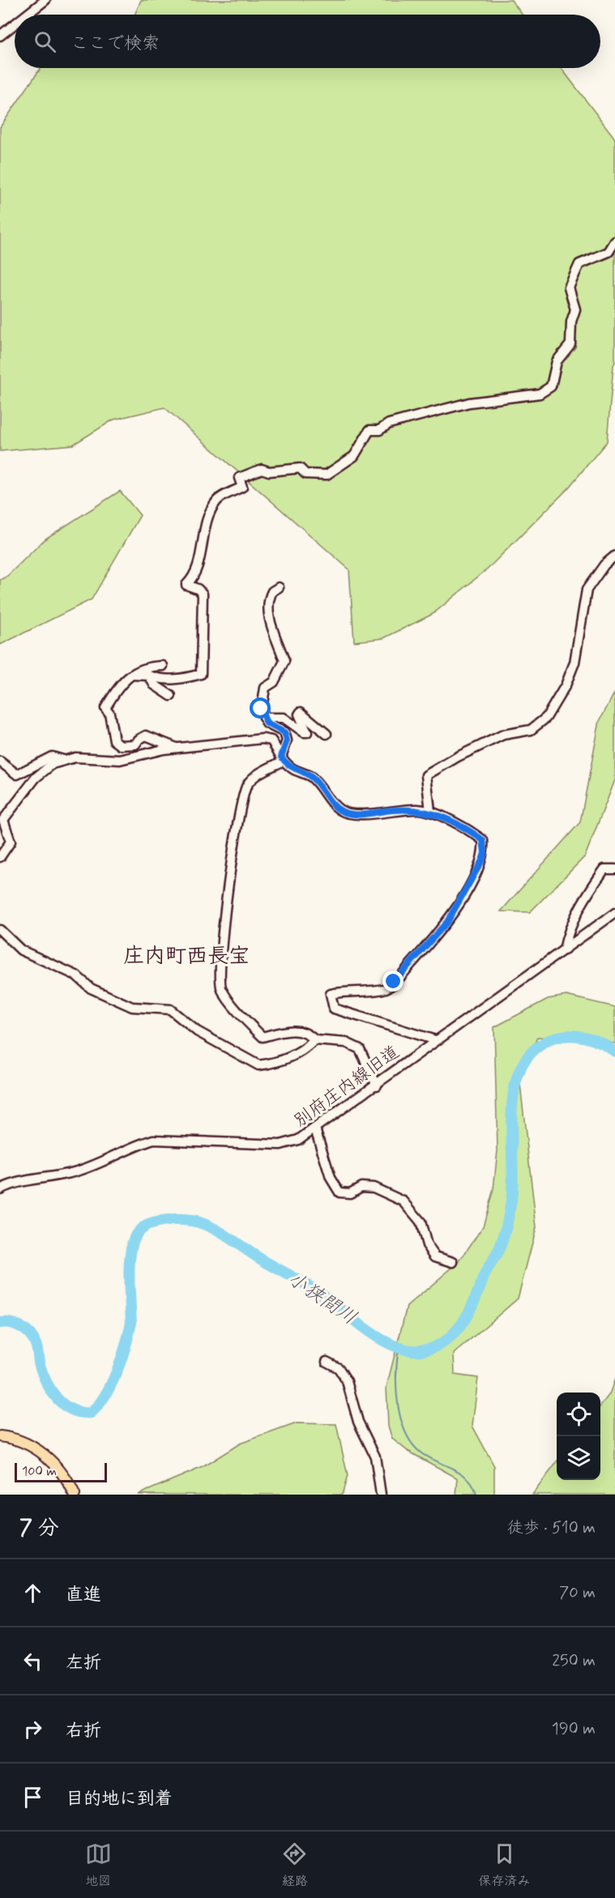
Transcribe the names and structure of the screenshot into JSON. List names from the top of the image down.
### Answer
{
  "streets": {
    "street": ["別府庄内線旧道"]
  },
  "districts": ["庄内町西長宝"],
  "water": ["小狭間川"],
  "scale_bar": "100 m",
  "page": {
    "search": "ここで検索",
    "scale": "100 m",
    "heading": ["7 分", "徒歩 · 510 m"],
    "list": [
      ["直進", "70 m"],
      ["左折", "250 m"],
      ["右折", "190 m"],
      "目的地に到着"
    ],
    "nav": ["地図", "経路", "保存済み"]
  }
}
